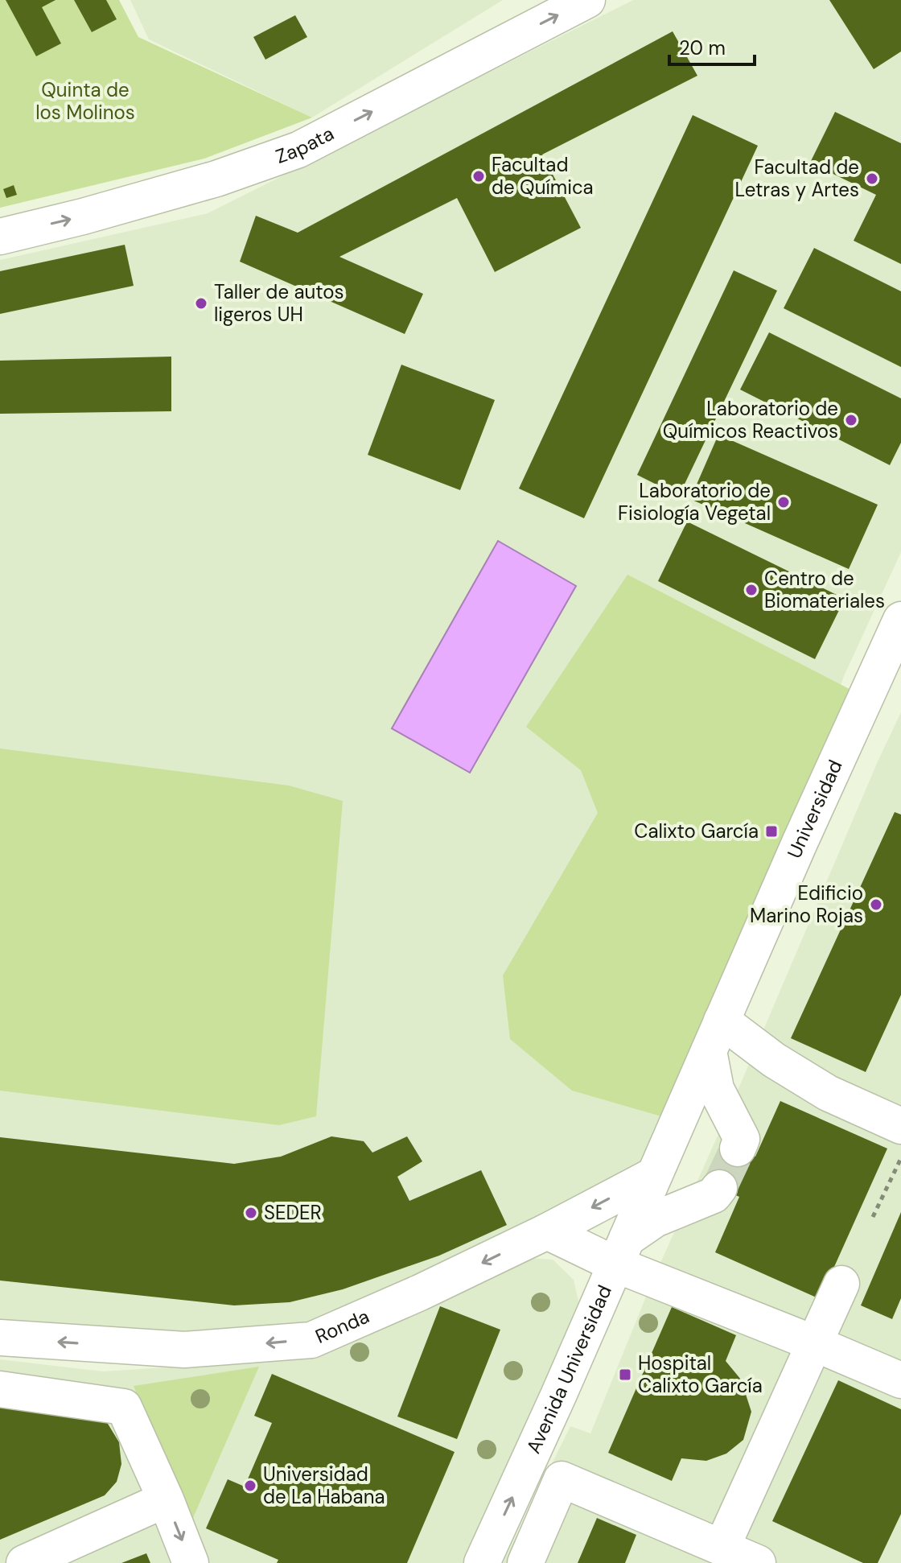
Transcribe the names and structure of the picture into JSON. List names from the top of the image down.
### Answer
{
  "streets": {
    "main road": [
      "Zapata",
      "Universidad",
      "Ronda",
      "Avenida Universidad"
    ]
  },
  "crossings": [
    ["Universidad", "Ronda"],
    ["Universidad", "Avenida Universidad"],
    ["Ronda", "Avenida Universidad"]
  ],
  "one_way": ["Zapata"],
  "parks": ["Quinta de los Molinos"],
  "places": {
    "other": [
      "Facultad de Química",
      "Facultad de Letras y Artes",
      "Taller de autos ligeros UH",
      "Laboratorio de Químicos Reactivos",
      "Laboratorio de Fisiología Vegetal",
      "Centro de Biomateriales",
      "Edificio Marino Rojas",
      "SEDER",
      "Universidad de La Habana"
    ],
    "transit": ["Calixto García", "Hospital Calixto García"]
  },
  "scale_bar": "20 m"
}
